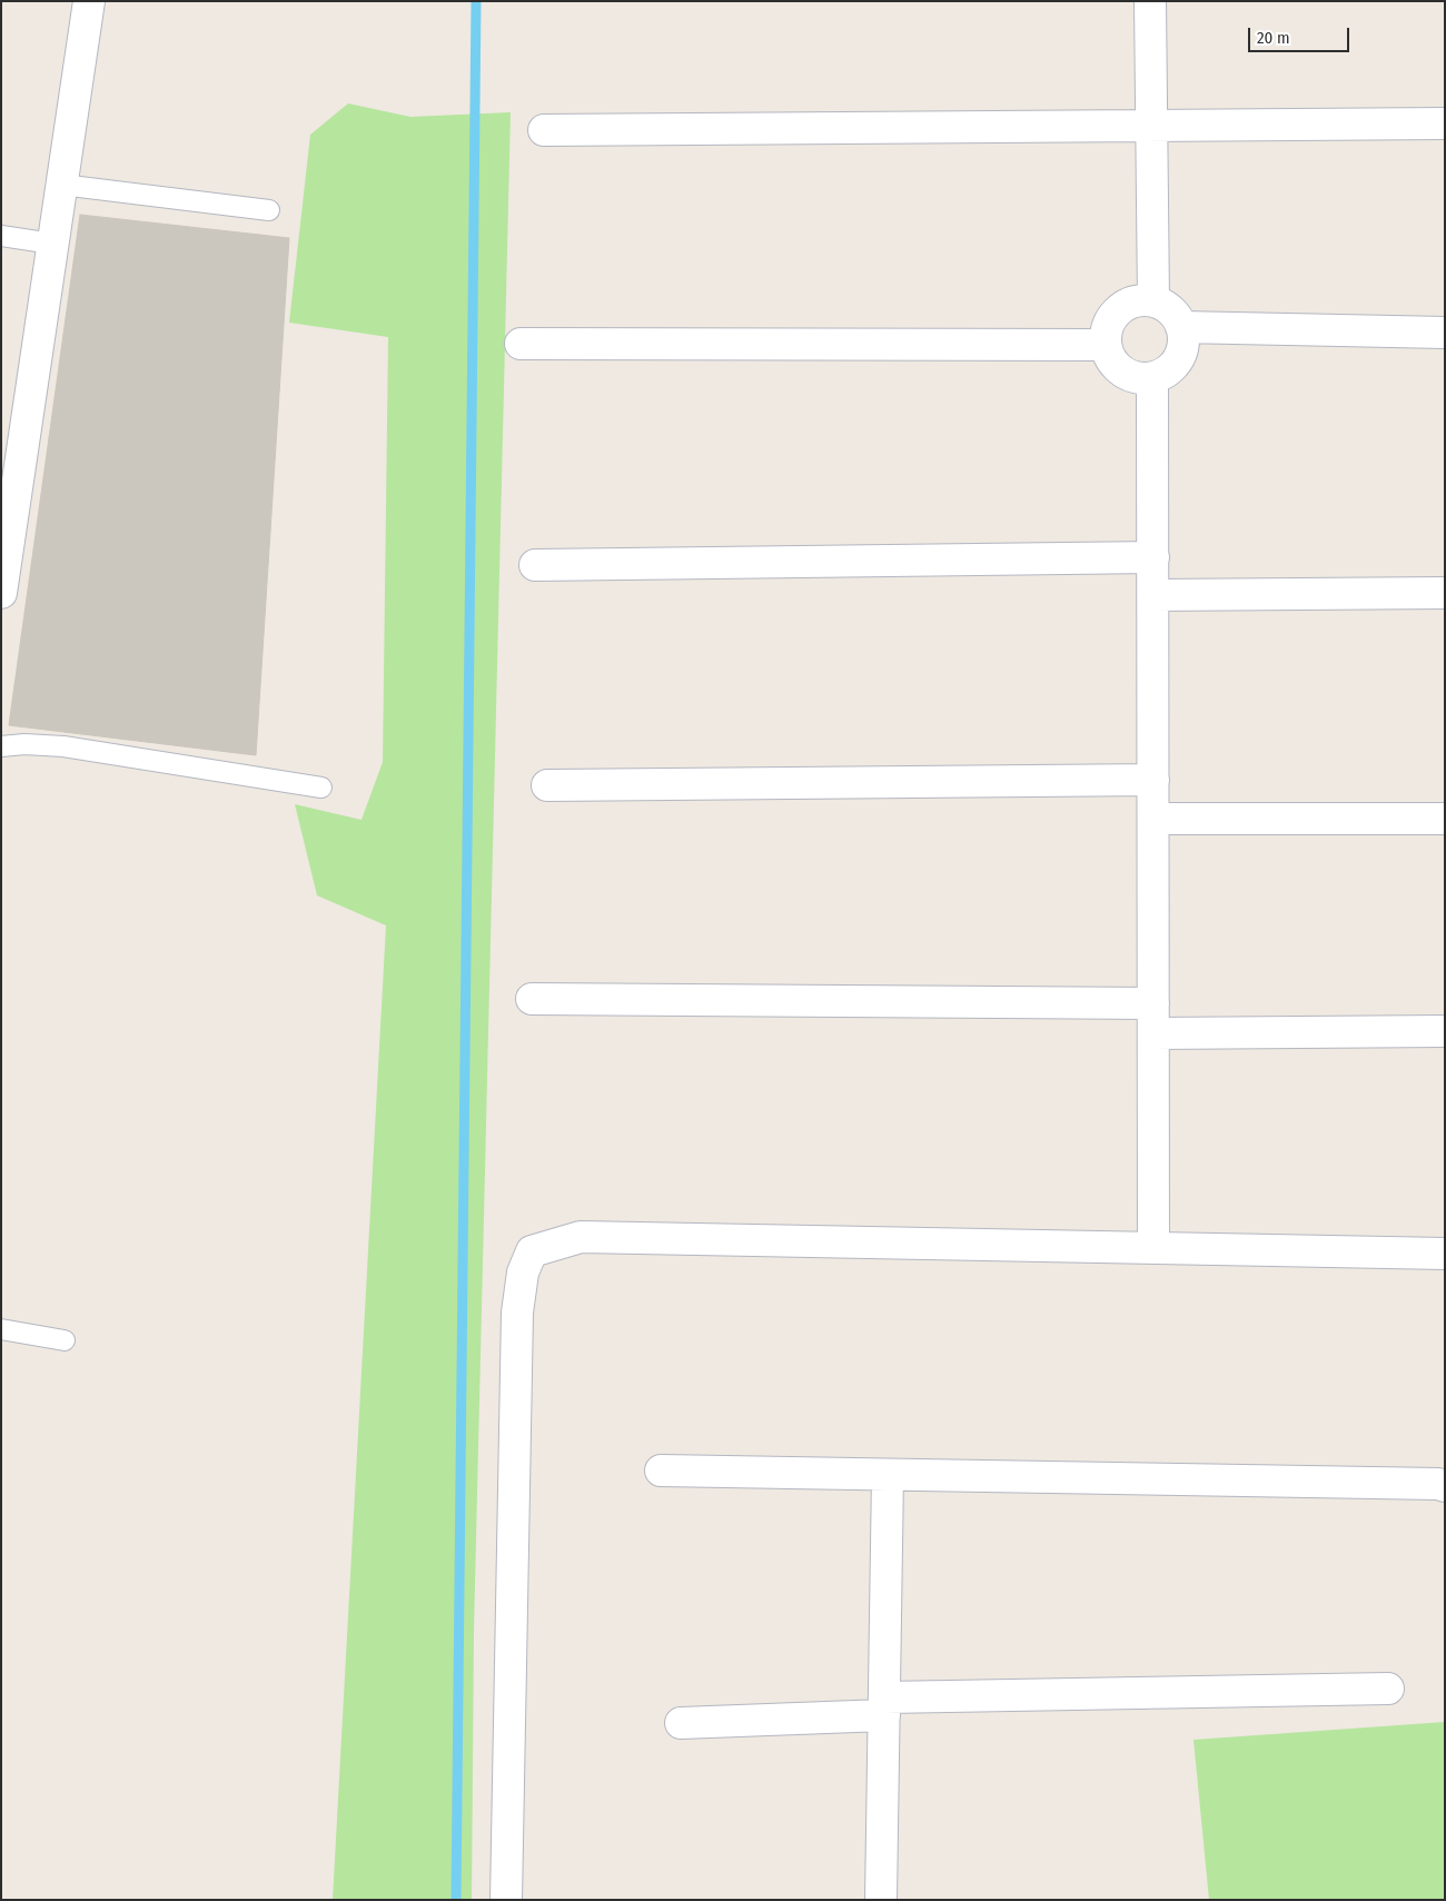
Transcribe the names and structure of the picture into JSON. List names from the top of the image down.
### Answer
{
  "scale_bar": "20 m"
}
